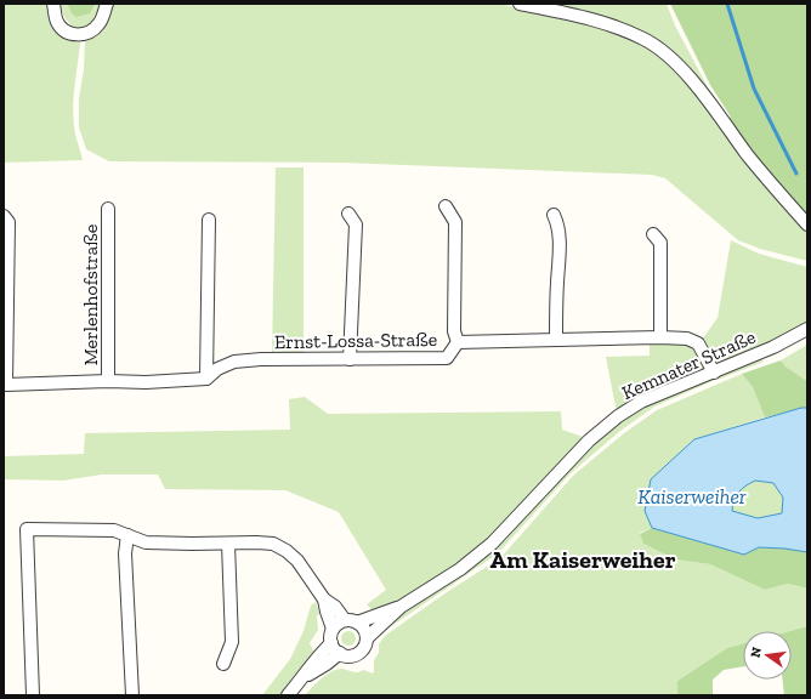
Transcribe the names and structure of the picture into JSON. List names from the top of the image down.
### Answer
{
  "streets": {
    "street": ["Merlenhofstraße", "Ernst-Lossa-Straße", "Kemnater Straße"]
  },
  "crossings": [
    ["Ernst-Lossa-Straße", "Kemnater Straße"]
  ],
  "districts": ["Am Kaiserweiher"],
  "water": ["Kaiserweiher"],
  "north": "left"
}
